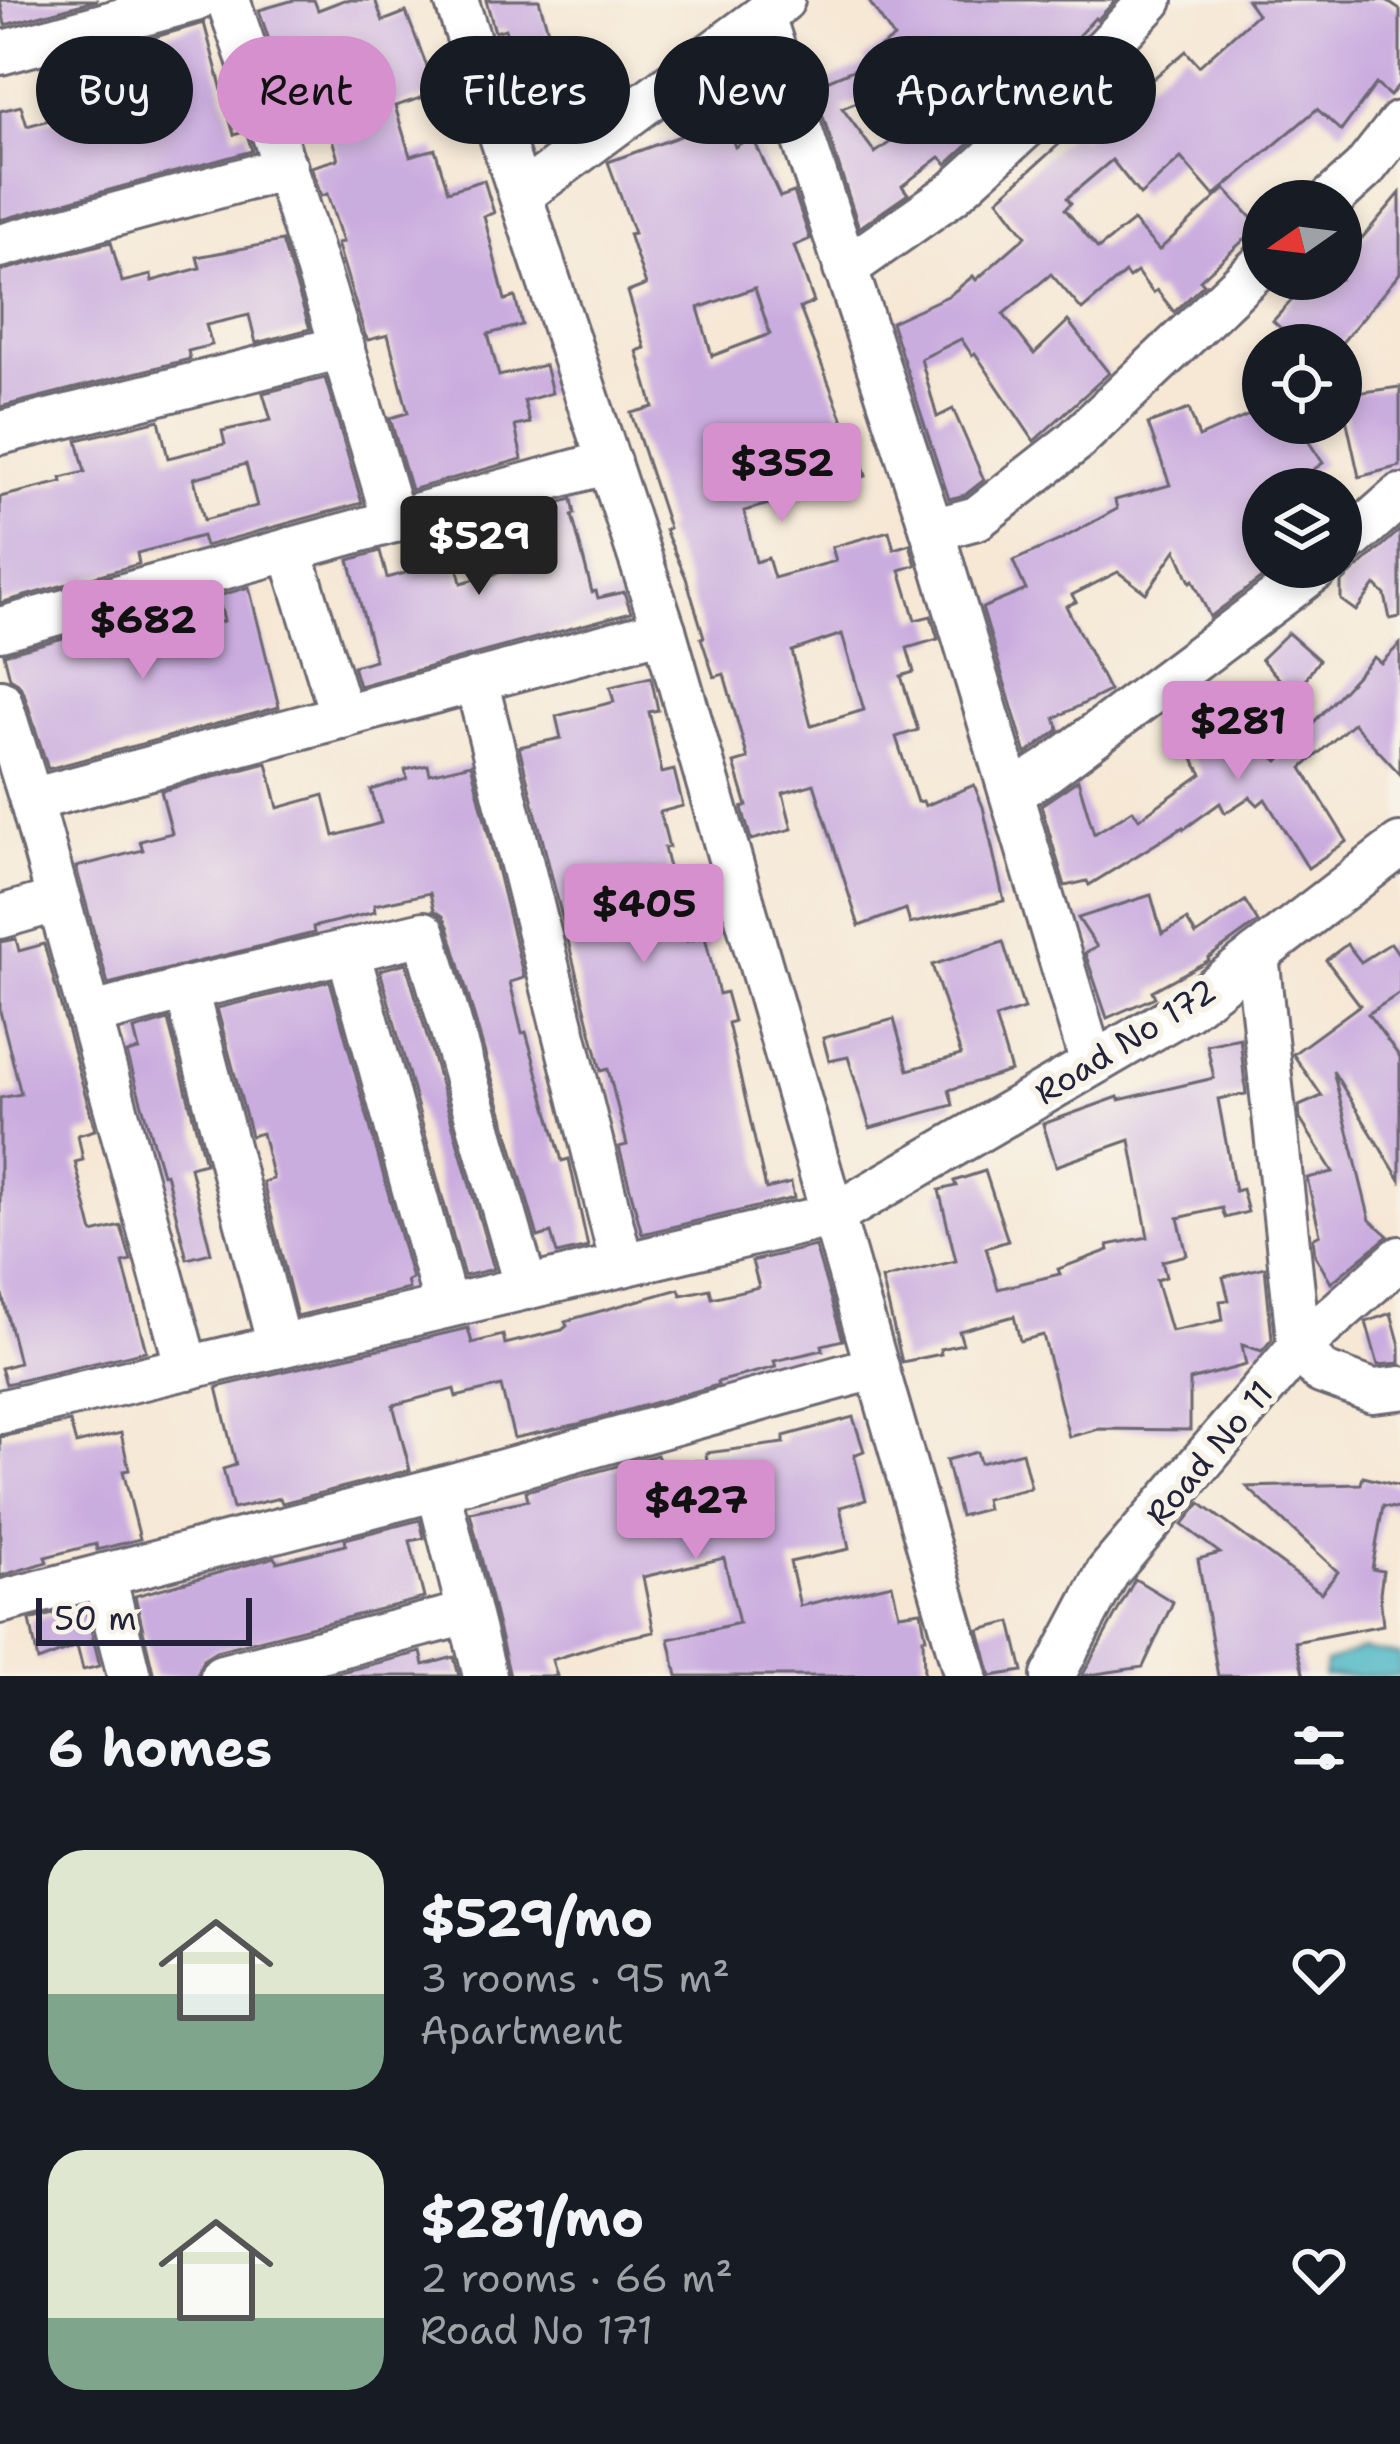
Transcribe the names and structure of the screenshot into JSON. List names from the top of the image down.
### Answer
{
  "streets": {
    "street": ["Road No 172", "Road No 11"]
  },
  "scale_bar": "50 m",
  "north": "left",
  "page": {
    "chip": [
      "Buy",
      "Rent",
      "Filters",
      "New",
      "Apartment"
    ],
    "price": [
      "$352",
      "$529",
      "$682",
      "$281",
      "$405",
      "$427"
    ],
    "scale": "50 m",
    "heading": "6 homes",
    "list": [
      {
        "name": "$529/mo",
        "note": "3 rooms · 95 m² · Apartment"
      },
      {
        "name": "$281/mo",
        "note": "2 rooms · 66 m² · Road No 171"
      }
    ]
  }
}
